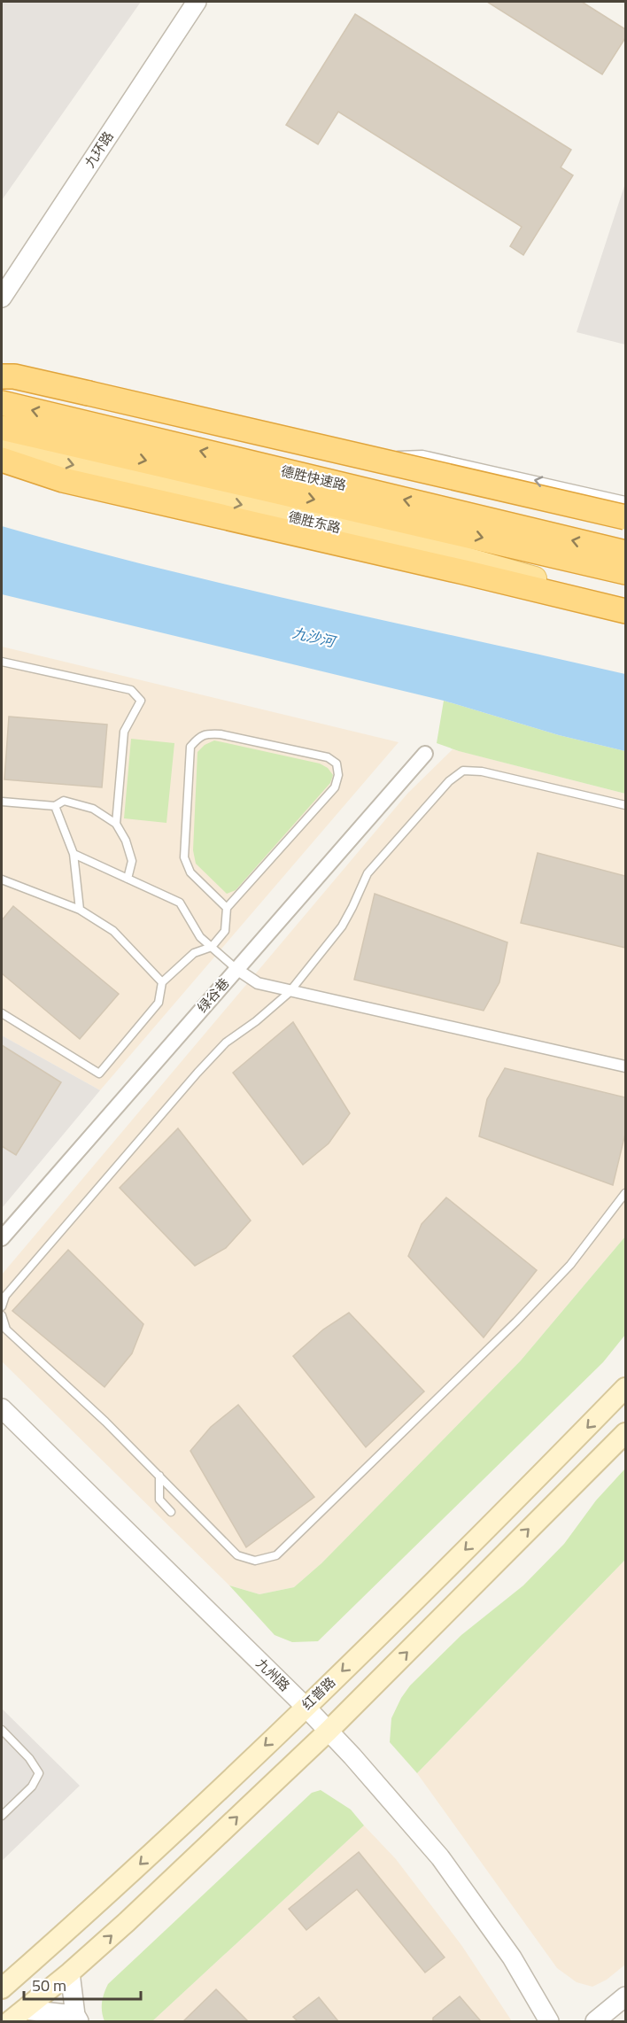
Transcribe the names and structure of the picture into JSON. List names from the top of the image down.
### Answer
{
  "streets": {
    "highway": ["德胜快速路"],
    "main road": ["德胜东路", "红普路"],
    "street": ["九环路", "绿谷巷", "九州路"]
  },
  "crossings": [
    ["九州路", "红普路"]
  ],
  "water": ["九沙河"],
  "scale_bar": "50 m"
}
